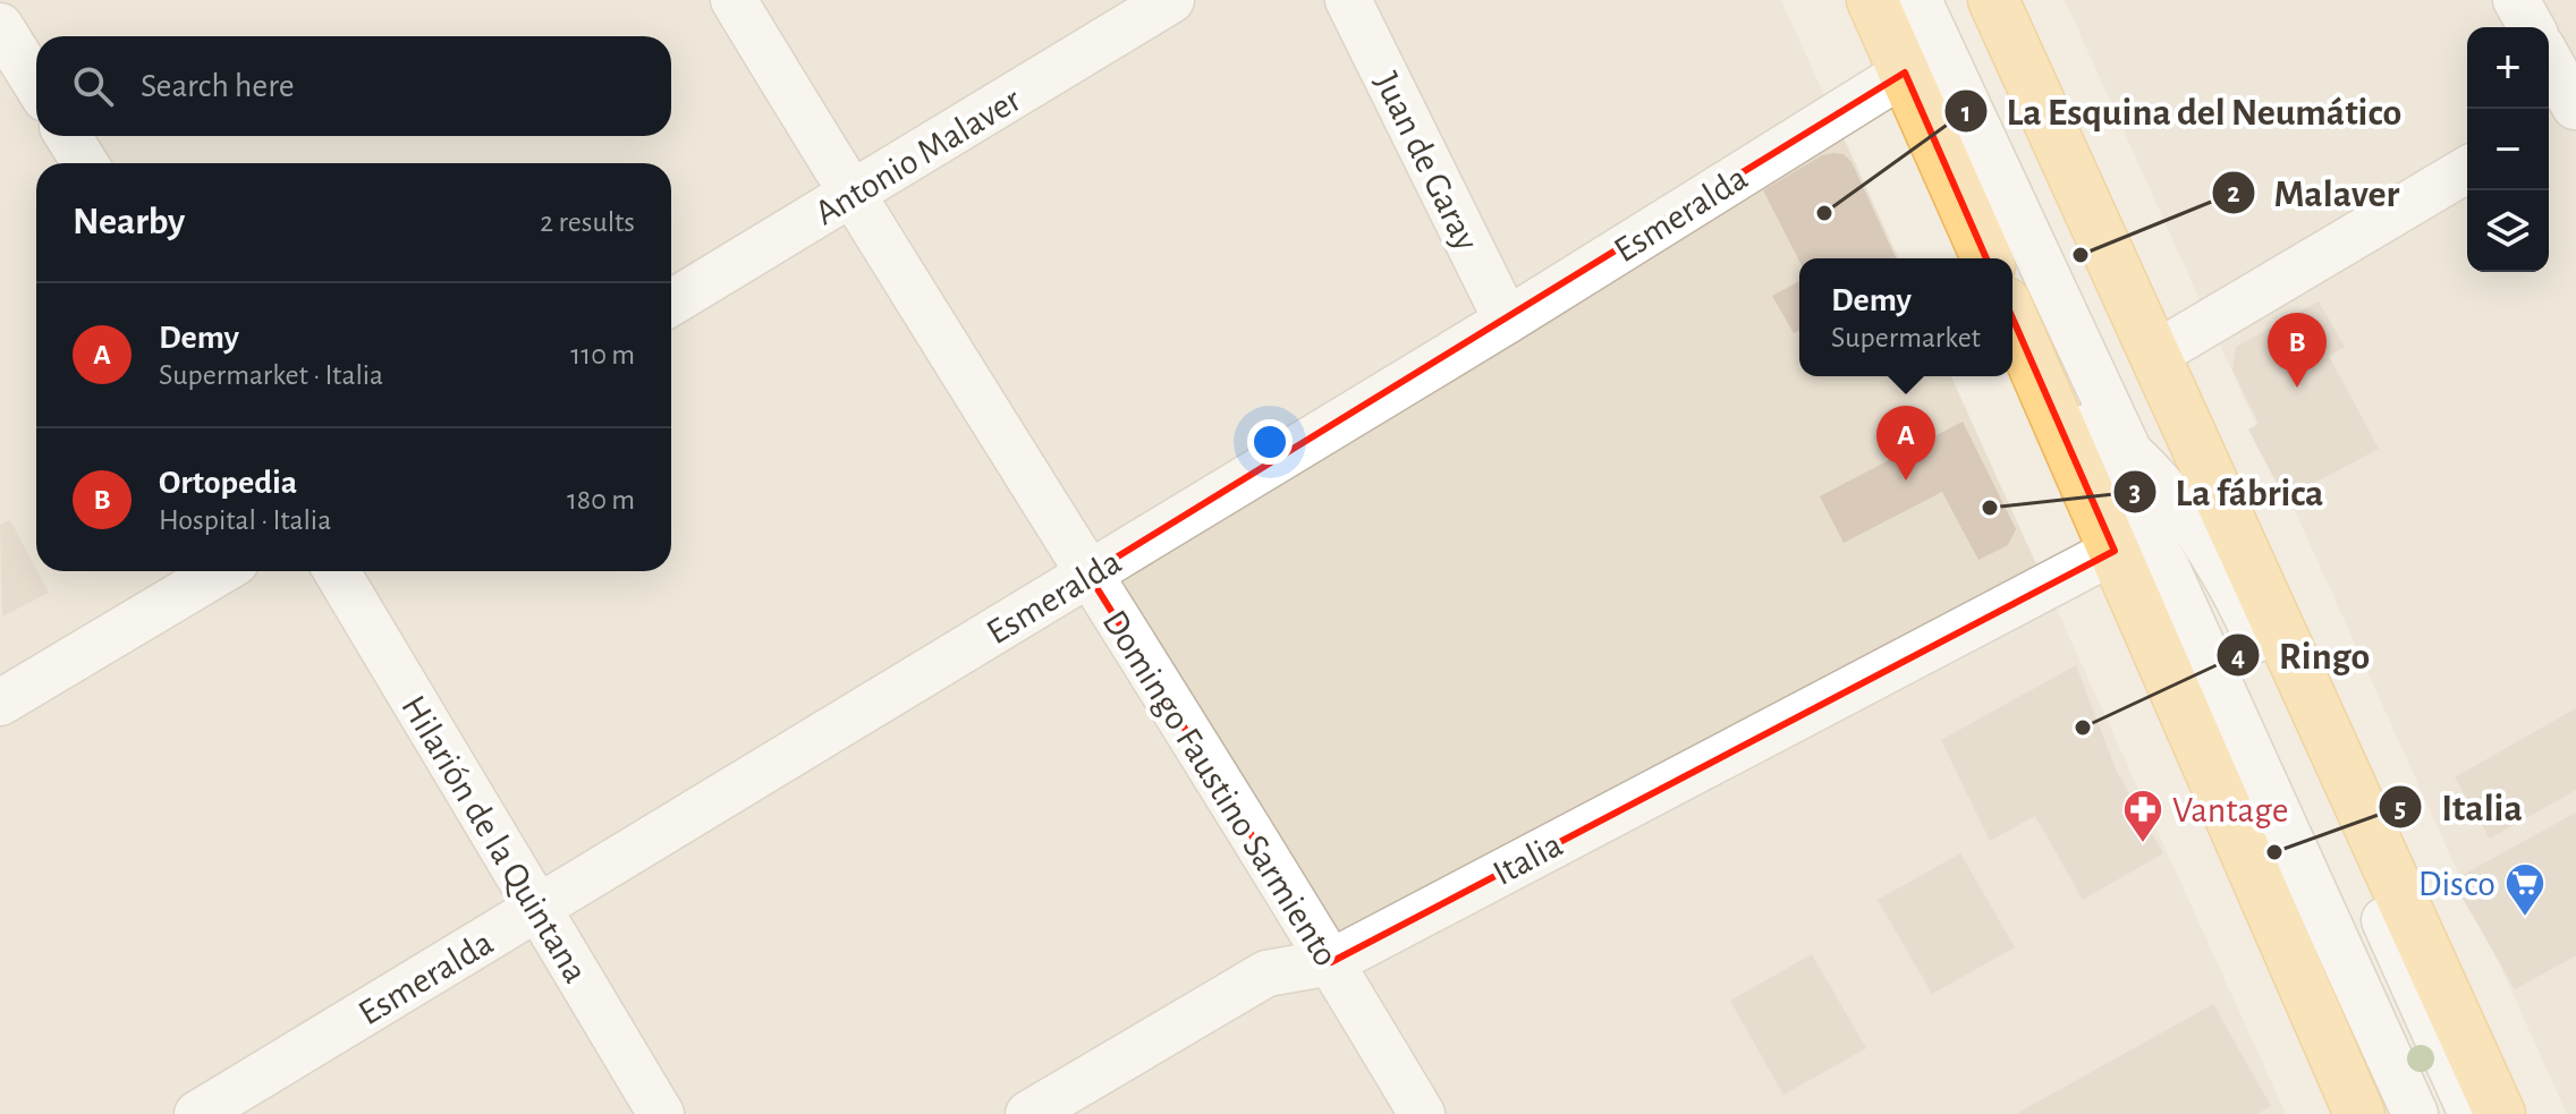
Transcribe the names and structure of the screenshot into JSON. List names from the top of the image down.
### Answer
{
  "streets": {
    "street": [
      "Antonio Malaver",
      "Juan de Garay",
      "Esmeralda",
      "Domingo Faustino Sarmiento",
      "Hilarión de la Quintana",
      "Italia"
    ]
  },
  "crossings": [
    ["Antonio Malaver", "Domingo Faustino Sarmiento"],
    ["Juan de Garay", "Esmeralda"],
    ["Esmeralda", "Domingo Faustino Sarmiento"],
    ["Esmeralda", "Hilarión de la Quintana"],
    ["Domingo Faustino Sarmiento", "Italia"]
  ],
  "places": {
    "other": [
      "La Esquina del Neumático",
      "Malaver",
      "La fábrica",
      "Ringo",
      "Italia"
    ],
    "pharmacy": ["Vantage"],
    "supermarket": ["Disco"]
  },
  "page": {
    "map_buttons": ["+", "−"],
    "search": "Search here",
    "heading": ["Nearby", "2 results"],
    "popup": ["Demy", "Supermarket"],
    "list": [
      {
        "mark": "A",
        "name": "Demy",
        "note": "Supermarket · Italia",
        "value": "110 m"
      },
      {
        "mark": "B",
        "name": "Ortopedia",
        "note": "Hospital · Italia",
        "value": "180 m"
      }
    ],
    "pins": ["B", "A"]
  }
}
